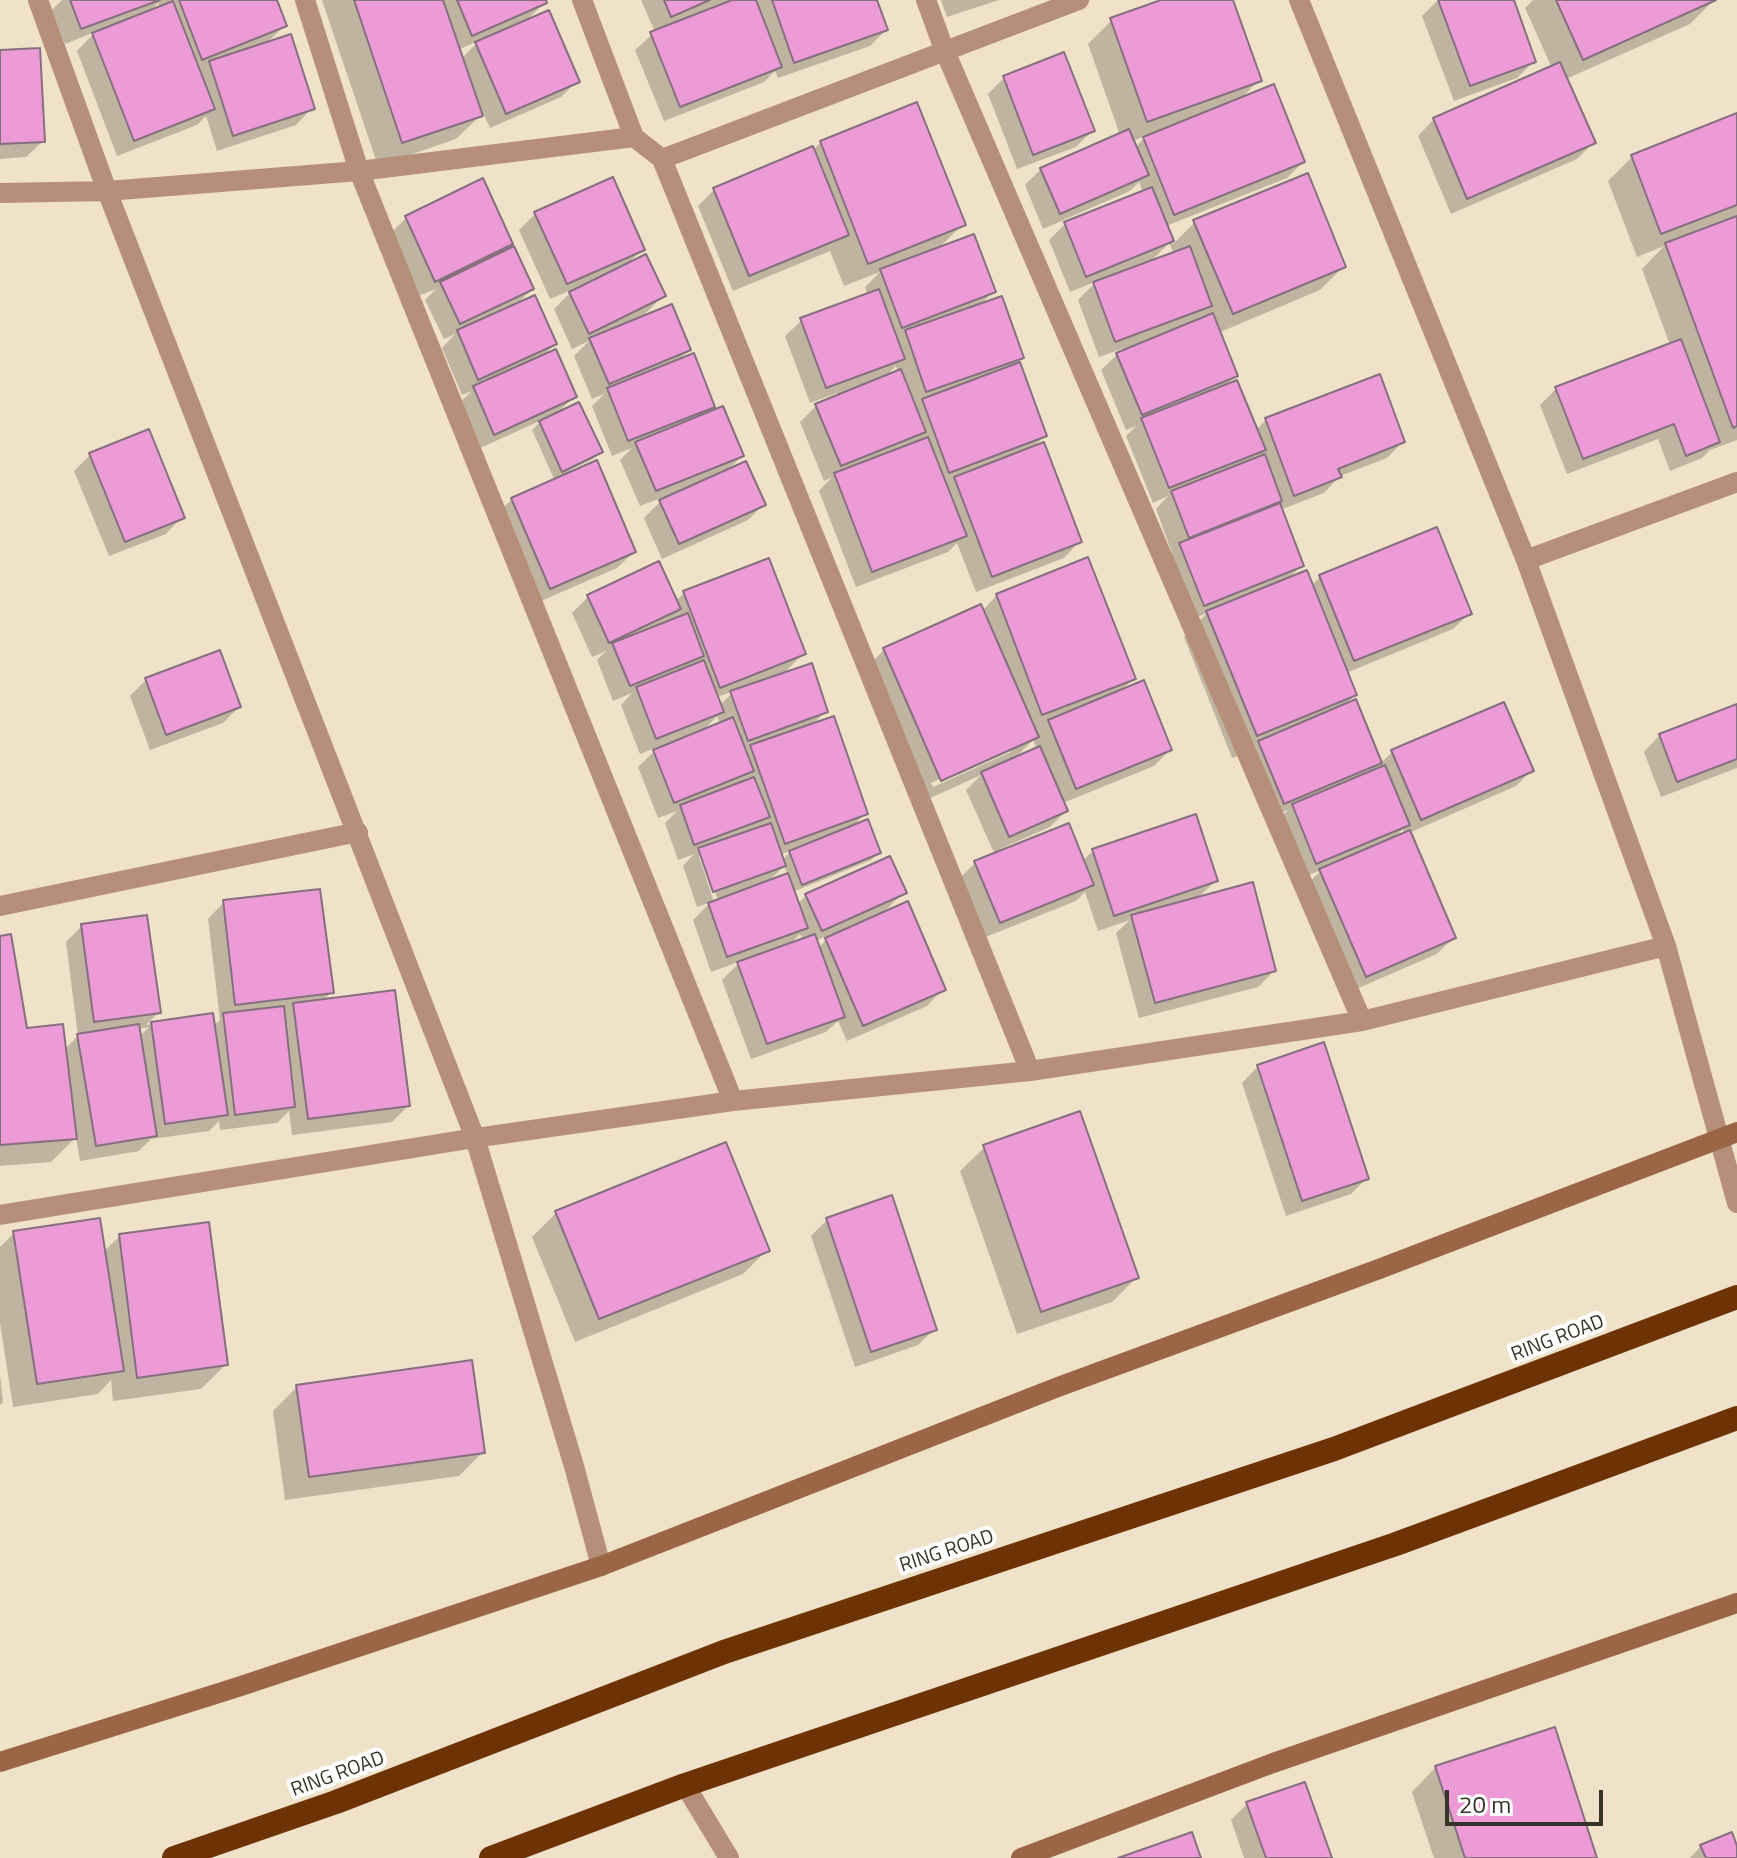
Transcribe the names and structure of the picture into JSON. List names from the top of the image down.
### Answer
{
  "streets": {
    "highway": ["RING ROAD"]
  },
  "scale_bar": "20 m"
}
